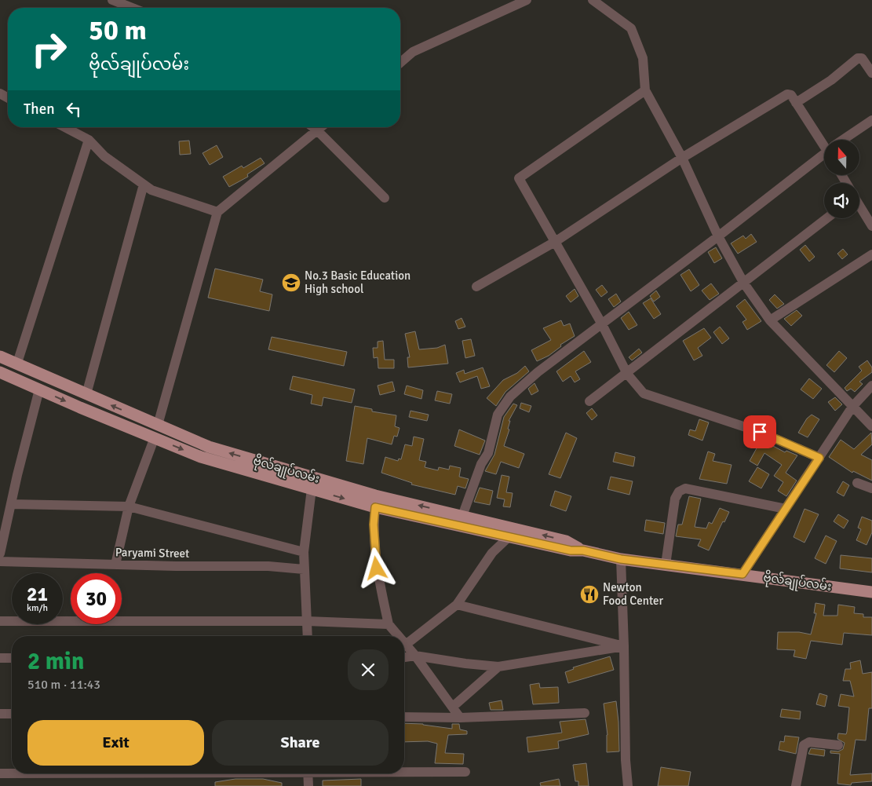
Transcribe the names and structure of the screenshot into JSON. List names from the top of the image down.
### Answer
{
  "streets": {
    "main road": ["ဗိုလ်ချုပ်လမ်း"],
    "street": ["Paryami Street"]
  },
  "places": {
    "school or university": ["No.3 Basic Education High school"],
    "restaurant": ["Newton Food Center"]
  },
  "north": "top",
  "page": {
    "turn": ["50 m", "ဗိုလ်ချုပ်လမ်း"],
    "then": "Then",
    "speed": "21 km/h",
    "limit": "30",
    "heading": ["2 min", "510 m · 11:43"],
    "buttons": ["Exit", "Share"]
  }
}
